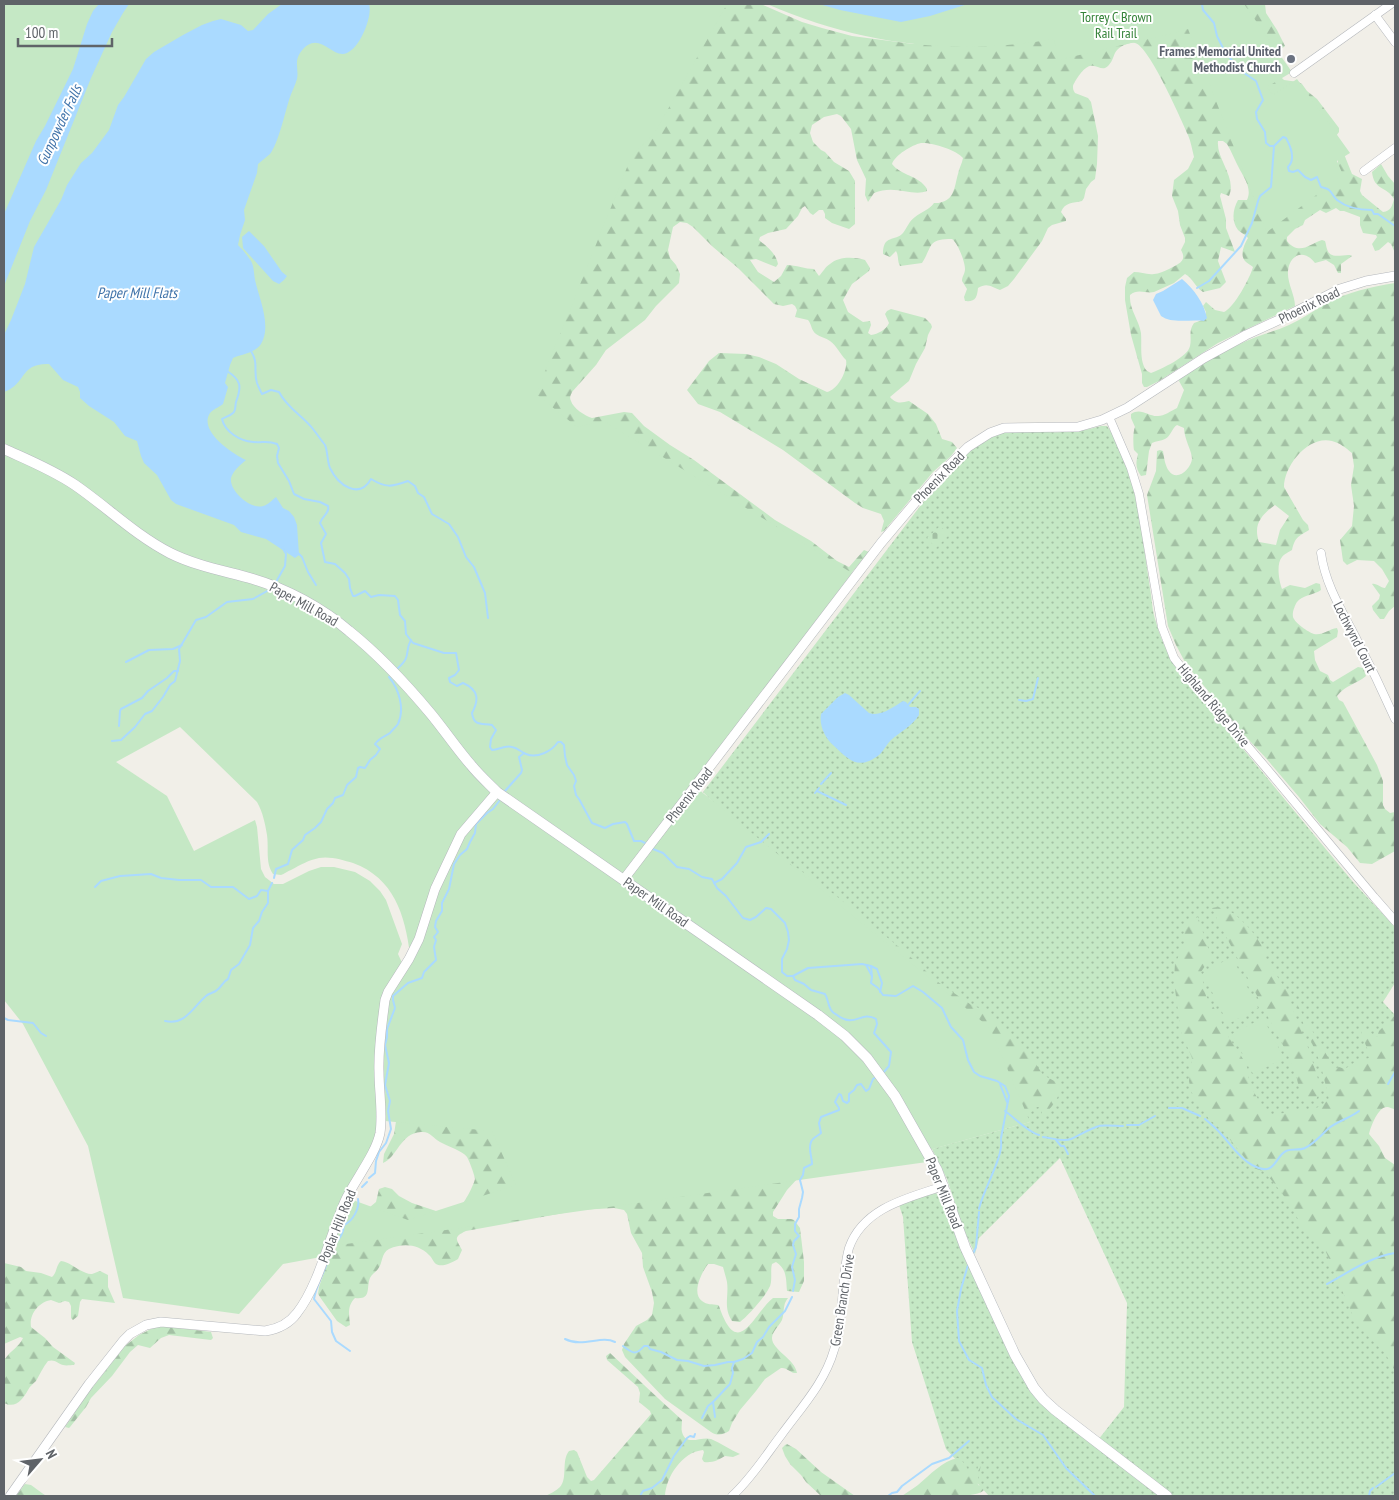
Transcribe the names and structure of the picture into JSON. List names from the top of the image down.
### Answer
{
  "streets": {
    "main road": ["Paper Mill Road"],
    "street": [
      "Phoenix Road",
      "Lochwynd Court",
      "Highland Ridge Drive",
      "Poplar Hill Road",
      "Green Branch Drive"
    ]
  },
  "crossings": [
    ["Phoenix Road", "Paper Mill Road"],
    ["Phoenix Road", "Highland Ridge Drive"],
    ["Paper Mill Road", "Poplar Hill Road"],
    ["Paper Mill Road", "Green Branch Drive"]
  ],
  "water": ["Gunpowder Falls", "Paper Mill Flats"],
  "parks": ["Torrey C Brown Rail Trail"],
  "places": ["Frames Memorial United Methodist Church"],
  "scale_bar": "100 m",
  "north": "top right"
}
